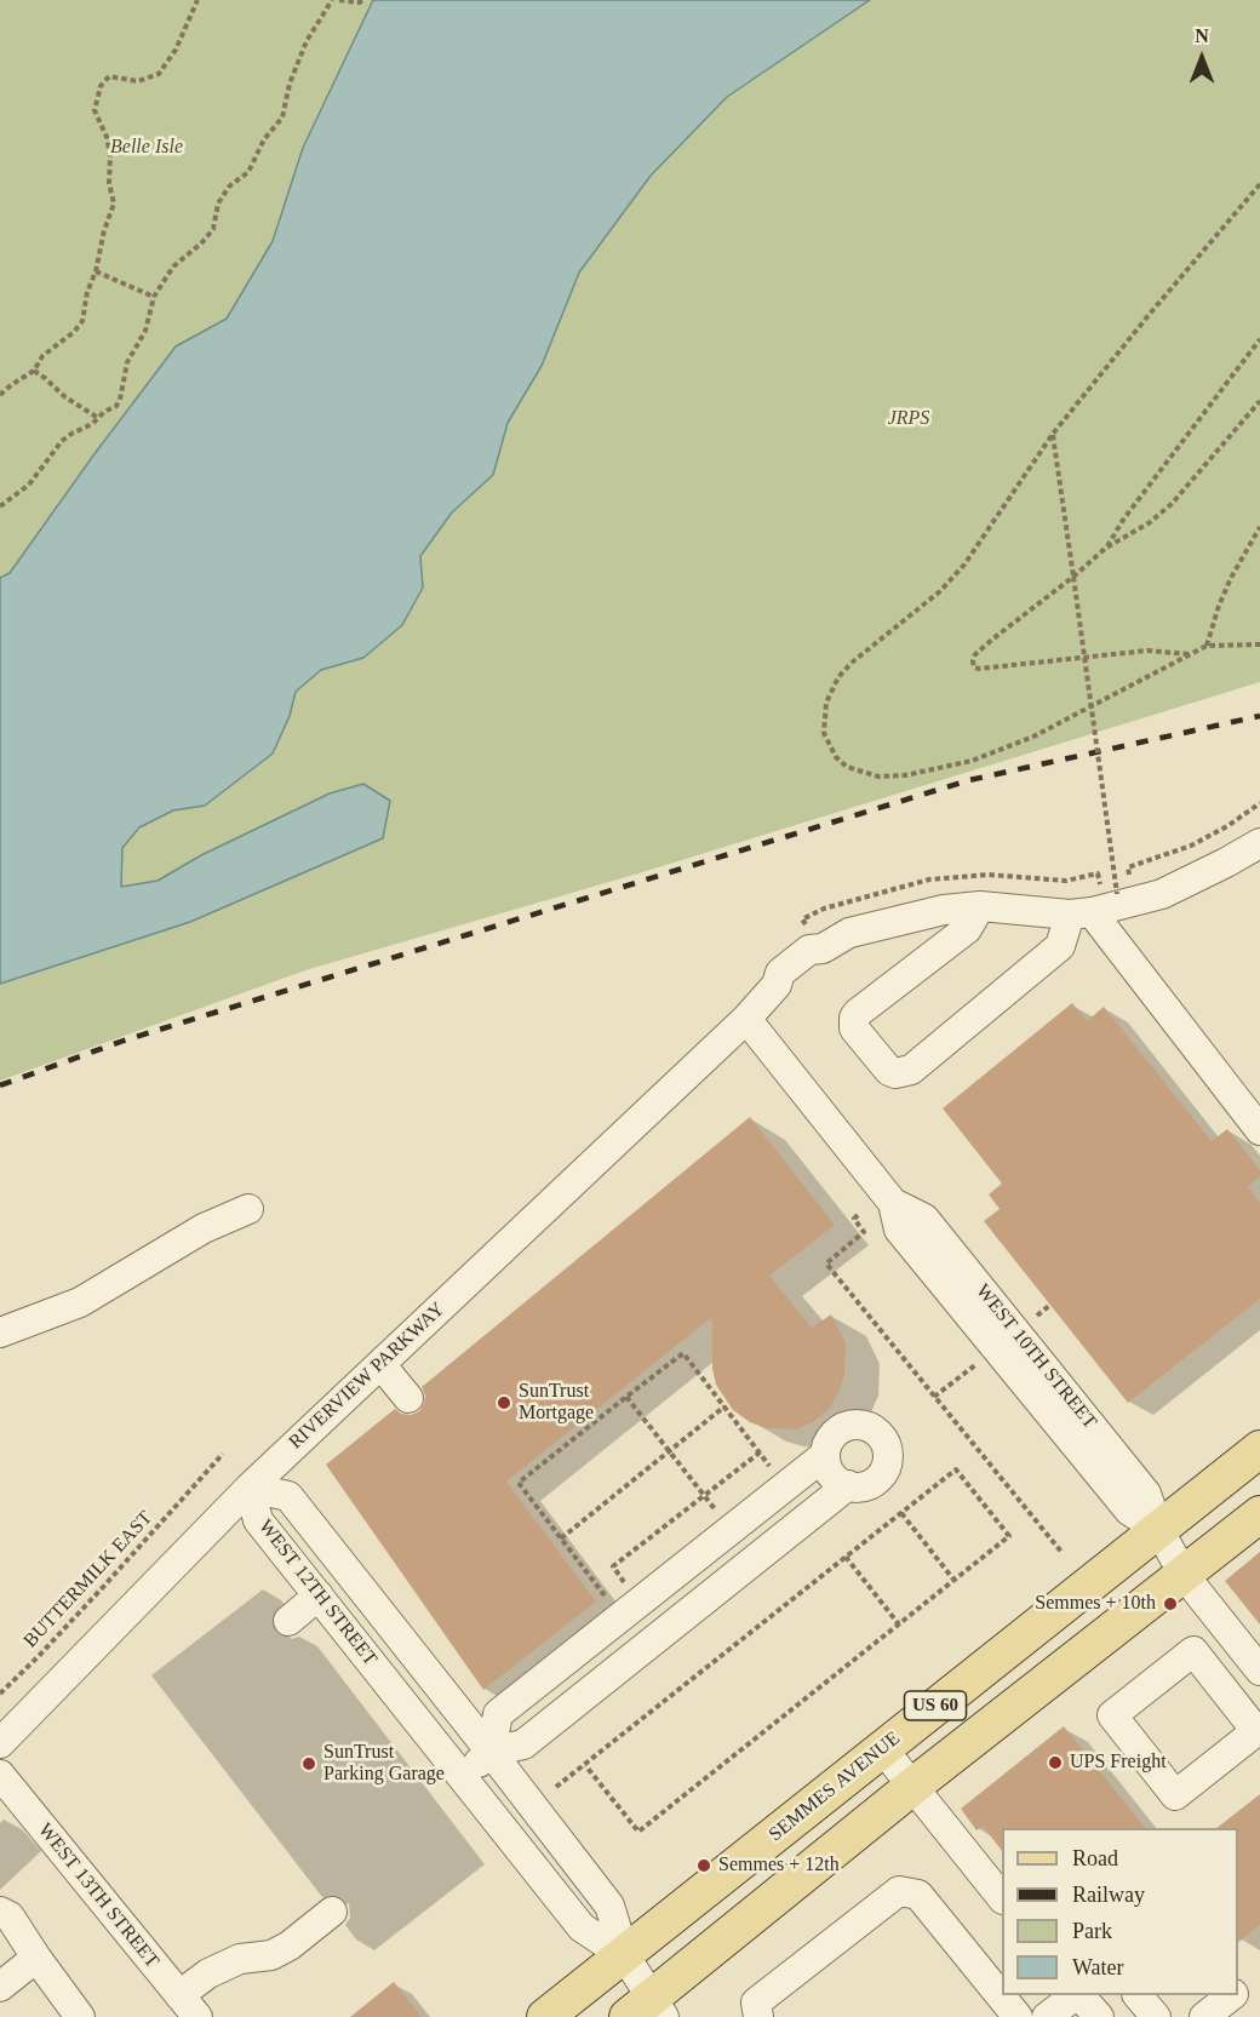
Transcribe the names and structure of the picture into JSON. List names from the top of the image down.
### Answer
{
  "streets": {
    "main road": ["US 60", "SEMMES AVENUE"],
    "street": [
      "WEST 10TH STREET",
      "RIVERVIEW PARKWAY",
      "WEST 12TH STREET",
      "WEST 13TH STREET"
    ],
    "path": ["BUTTERMILK EAST"]
  },
  "crossings": [
    ["WEST 10TH STREET", "RIVERVIEW PARKWAY"],
    ["WEST 10TH STREET", "US 60"],
    ["WEST 10TH STREET", "SEMMES AVENUE"],
    ["RIVERVIEW PARKWAY", "WEST 12TH STREET"],
    ["WEST 12TH STREET", "US 60"],
    ["WEST 12TH STREET", "SEMMES AVENUE"]
  ],
  "parks": ["Belle Isle", "JRPS"],
  "places": [
    "SunTrust Mortgage",
    "Semmes + 10th",
    "UPS Freight",
    "SunTrust Parking Garage",
    "Semmes + 12th"
  ],
  "legend": [
    "Road",
    "Railway",
    "Park",
    "Water"
  ],
  "north": "top"
}
